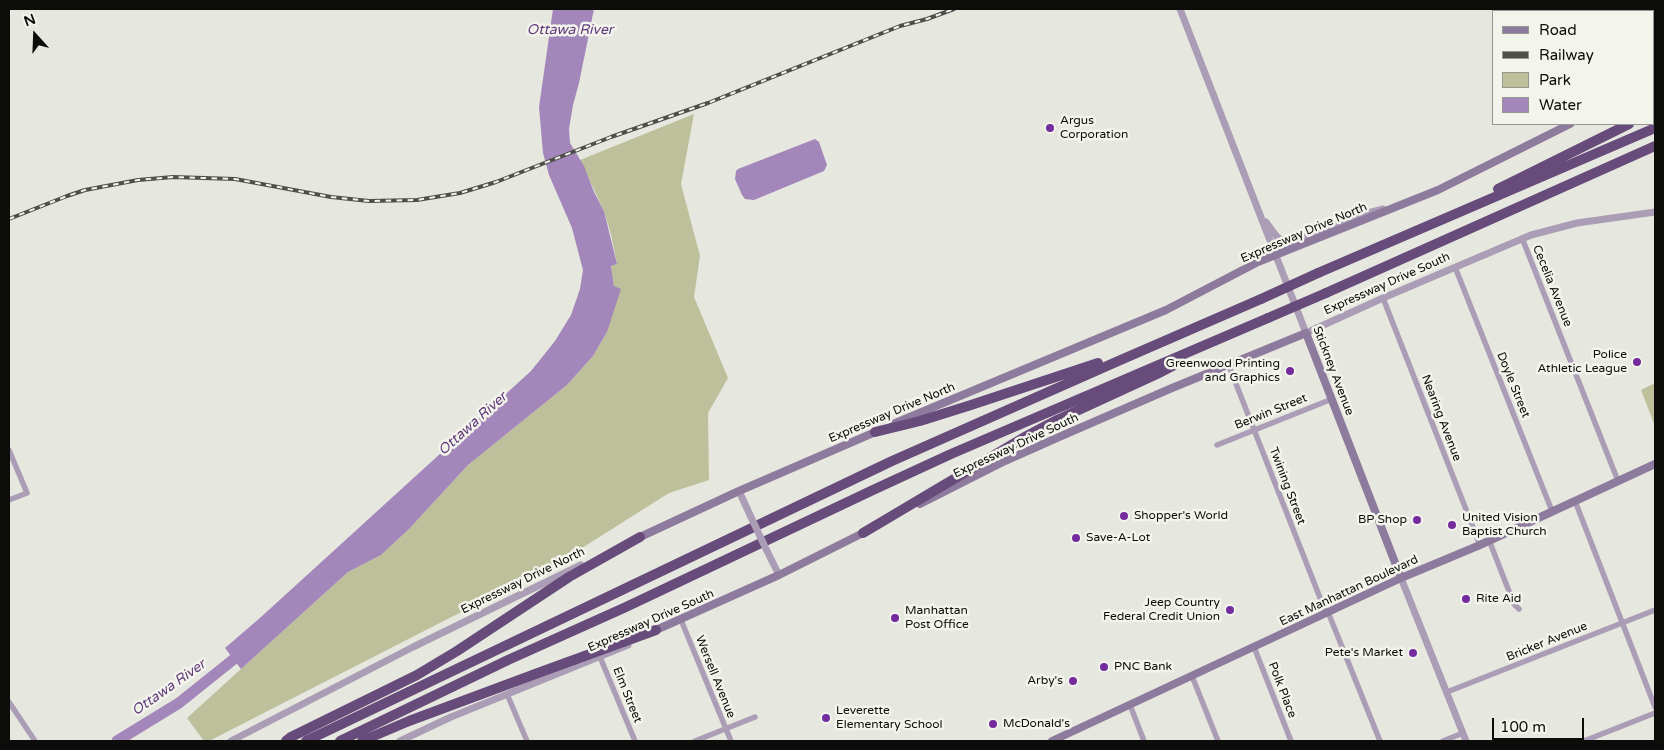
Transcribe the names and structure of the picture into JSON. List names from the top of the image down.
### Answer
{
  "streets": {
    "main road": [
      "Expressway Drive North",
      "Expressway Drive South",
      "Stickney Avenue",
      "East Manhattan Boulevard"
    ],
    "street": [
      "Cecelia Avenue",
      "Doyle Street",
      "Berwin Street",
      "Nearing Avenue",
      "Twining Street",
      "Bricker Avenue",
      "Wersell Avenue",
      "Polk Place",
      "Elm Street"
    ]
  },
  "crossings": [
    ["Expressway Drive North", "Stickney Avenue"],
    ["Expressway Drive South", "Cecelia Avenue"],
    ["Expressway Drive South", "Stickney Avenue"],
    ["Expressway Drive South", "Doyle Street"],
    ["Expressway Drive South", "Nearing Avenue"],
    ["Expressway Drive South", "Twining Street"],
    ["Expressway Drive South", "Wersell Avenue"],
    ["Expressway Drive South", "Elm Street"],
    ["Cecelia Avenue", "East Manhattan Boulevard"],
    ["Stickney Avenue", "Berwin Street"],
    ["Stickney Avenue", "East Manhattan Boulevard"],
    ["Stickney Avenue", "Bricker Avenue"],
    ["Doyle Street", "East Manhattan Boulevard"],
    ["Berwin Street", "Twining Street"],
    ["Nearing Avenue", "East Manhattan Boulevard"],
    ["Twining Street", "East Manhattan Boulevard"],
    ["East Manhattan Boulevard", "Polk Place"]
  ],
  "water": ["Ottawa River"],
  "places": [
    "Argus Corporation",
    "Police Athletic League",
    "Greenwood Printing and Graphics",
    "Shopper's World",
    "BP Shop",
    "United Vision Baptist Church",
    "Save-A-Lot",
    "Rite Aid",
    "Jeep Country Federal Credit Union",
    "Manhattan Post Office",
    "Pete's Market",
    "PNC Bank",
    "Arby's",
    "Leverette Elementary School",
    "McDonald's"
  ],
  "legend": [
    "Road",
    "Railway",
    "Park",
    "Water"
  ],
  "scale_bar": "100 m",
  "north": "top"
}
